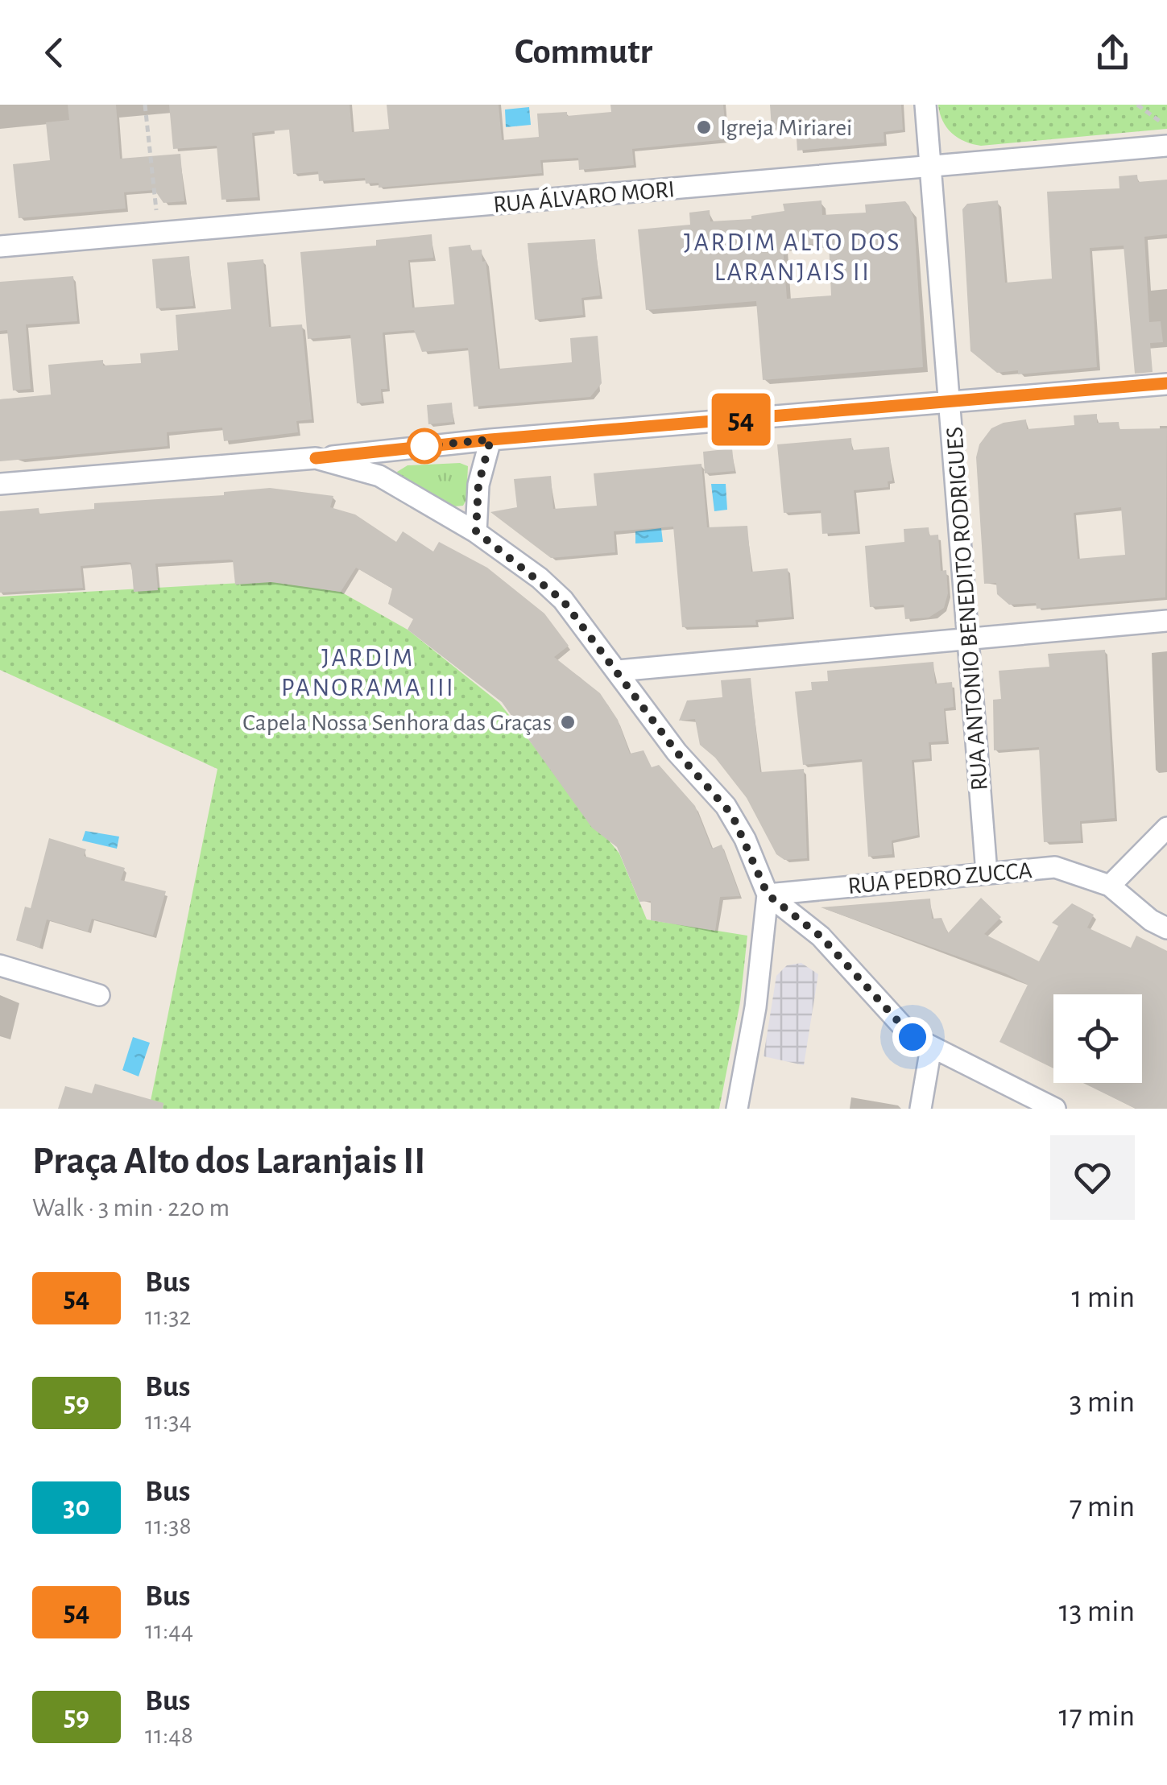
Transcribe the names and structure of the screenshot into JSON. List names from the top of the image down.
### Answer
{
  "streets": {
    "street": ["RUA ÁLVARO MORI", "RUA ANTONIO BENEDITO RODRIGUES", "RUA PEDRO ZUCCA"]
  },
  "crossings": [
    ["RUA ÁLVARO MORI", "RUA ANTONIO BENEDITO RODRIGUES"],
    ["RUA ANTONIO BENEDITO RODRIGUES", "RUA PEDRO ZUCCA"]
  ],
  "districts": ["JARDIM ALTO DOS LARANJAIS II", "JARDIM PANORAMA III"],
  "places": ["Igreja Miriarei", "Capela Nossa Senhora das Graças"],
  "lines": ["bus line 54"],
  "page": {
    "header": "Commutr",
    "on_map": "54",
    "heading": ["Praça Alto dos Laranjais II", "Walk · 3 min · 220 m"],
    "list": [
      {
        "mark": "54",
        "name": "Bus",
        "note": "11:32",
        "value": "1 min"
      },
      {
        "mark": "59",
        "name": "Bus",
        "note": "11:34",
        "value": "3 min"
      },
      {
        "mark": "30",
        "name": "Bus",
        "note": "11:38",
        "value": "7 min"
      },
      {
        "mark": "54",
        "name": "Bus",
        "note": "11:44",
        "value": "13 min"
      },
      {
        "mark": "59",
        "name": "Bus",
        "note": "11:48",
        "value": "17 min"
      }
    ]
  }
}
